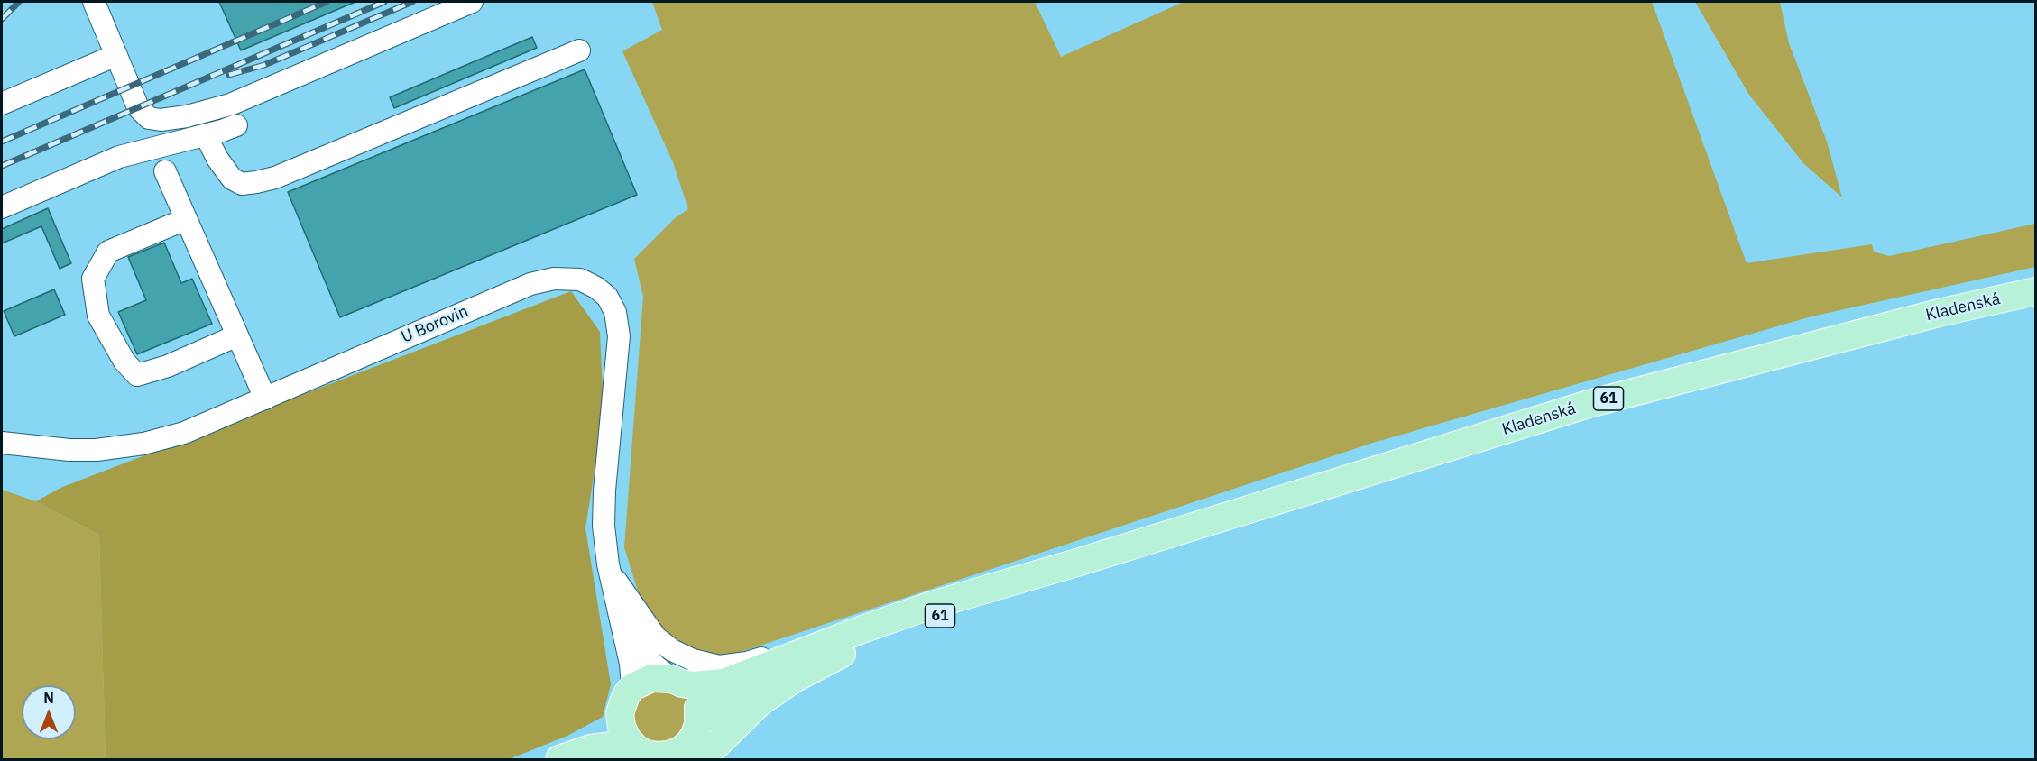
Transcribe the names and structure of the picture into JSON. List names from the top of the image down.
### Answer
{
  "streets": {
    "main road": ["Kladenská", "61"],
    "street": ["U Borovin"]
  },
  "crossings": [
    ["Kladenská", "61"]
  ],
  "north": "top"
}
